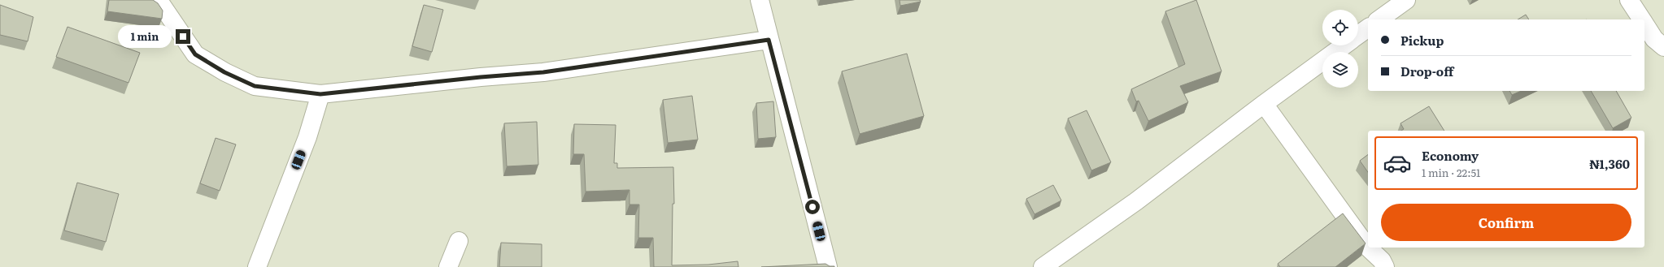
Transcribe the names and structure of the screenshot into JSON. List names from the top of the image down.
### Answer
{
  "page": {
    "banner": ["Pickup", "Drop-off"],
    "bubble": "1 min",
    "list": [
      {
        "name": "Economy",
        "note": "1 min · 22:51",
        "value": "₦1,360"
      }
    ],
    "buttons": "Confirm"
  }
}
